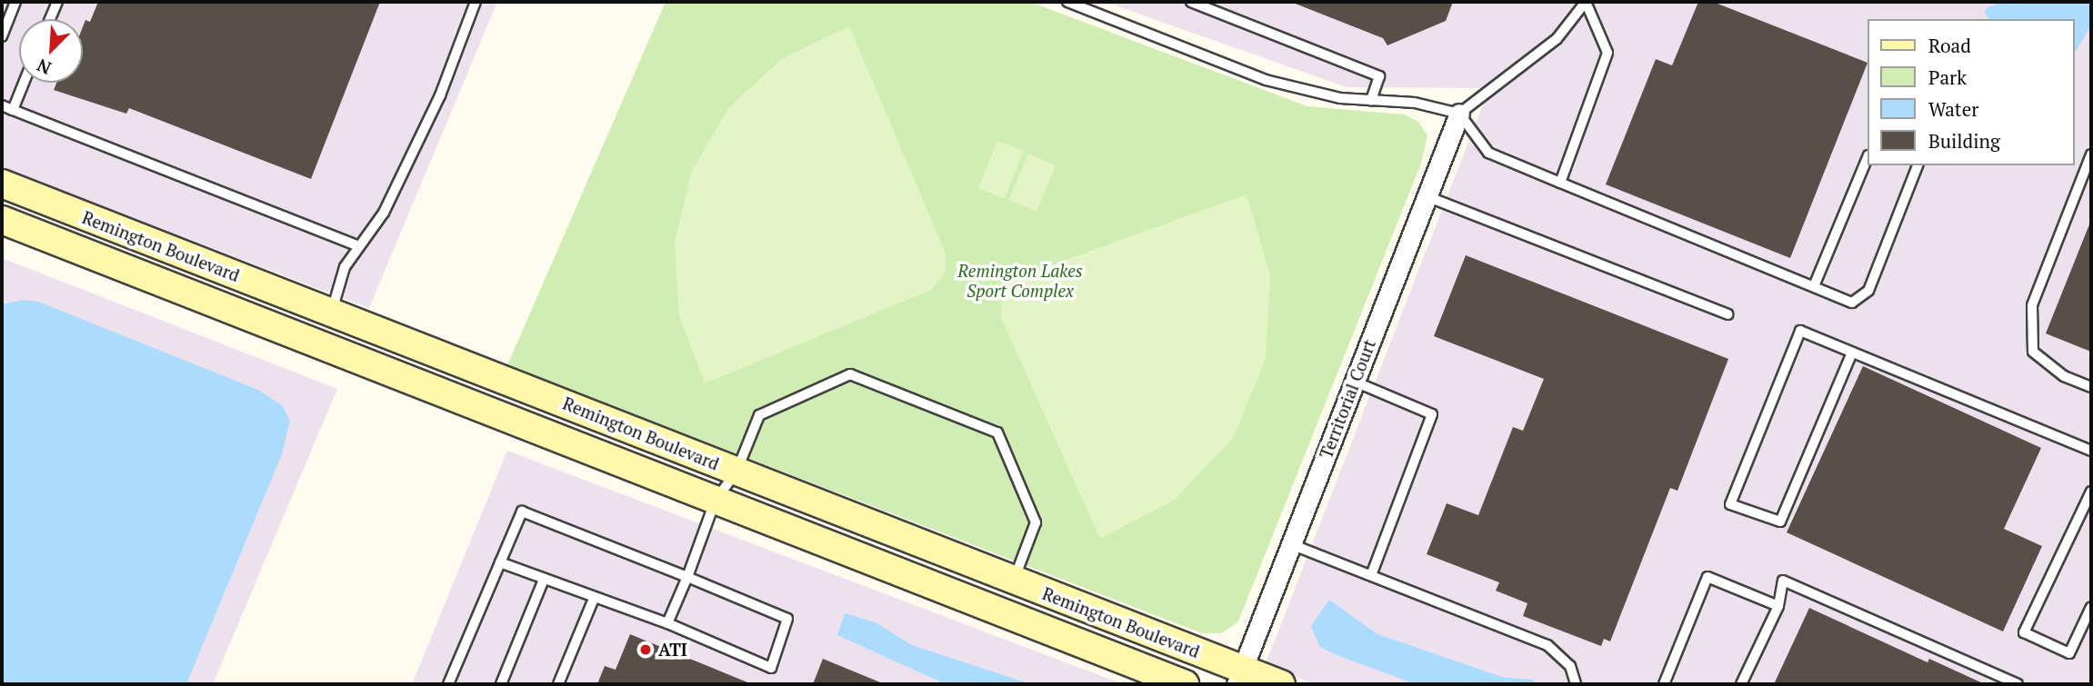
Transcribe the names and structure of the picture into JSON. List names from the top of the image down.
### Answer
{
  "streets": {
    "street": ["Remington Boulevard", "Territorial Court"]
  },
  "crossings": [
    ["Remington Boulevard", "Territorial Court"]
  ],
  "parks": ["Remington Lakes Sport Complex"],
  "places": ["ATI"],
  "legend": [
    "Road",
    "Park",
    "Water",
    "Building"
  ],
  "north": "bottom left"
}
